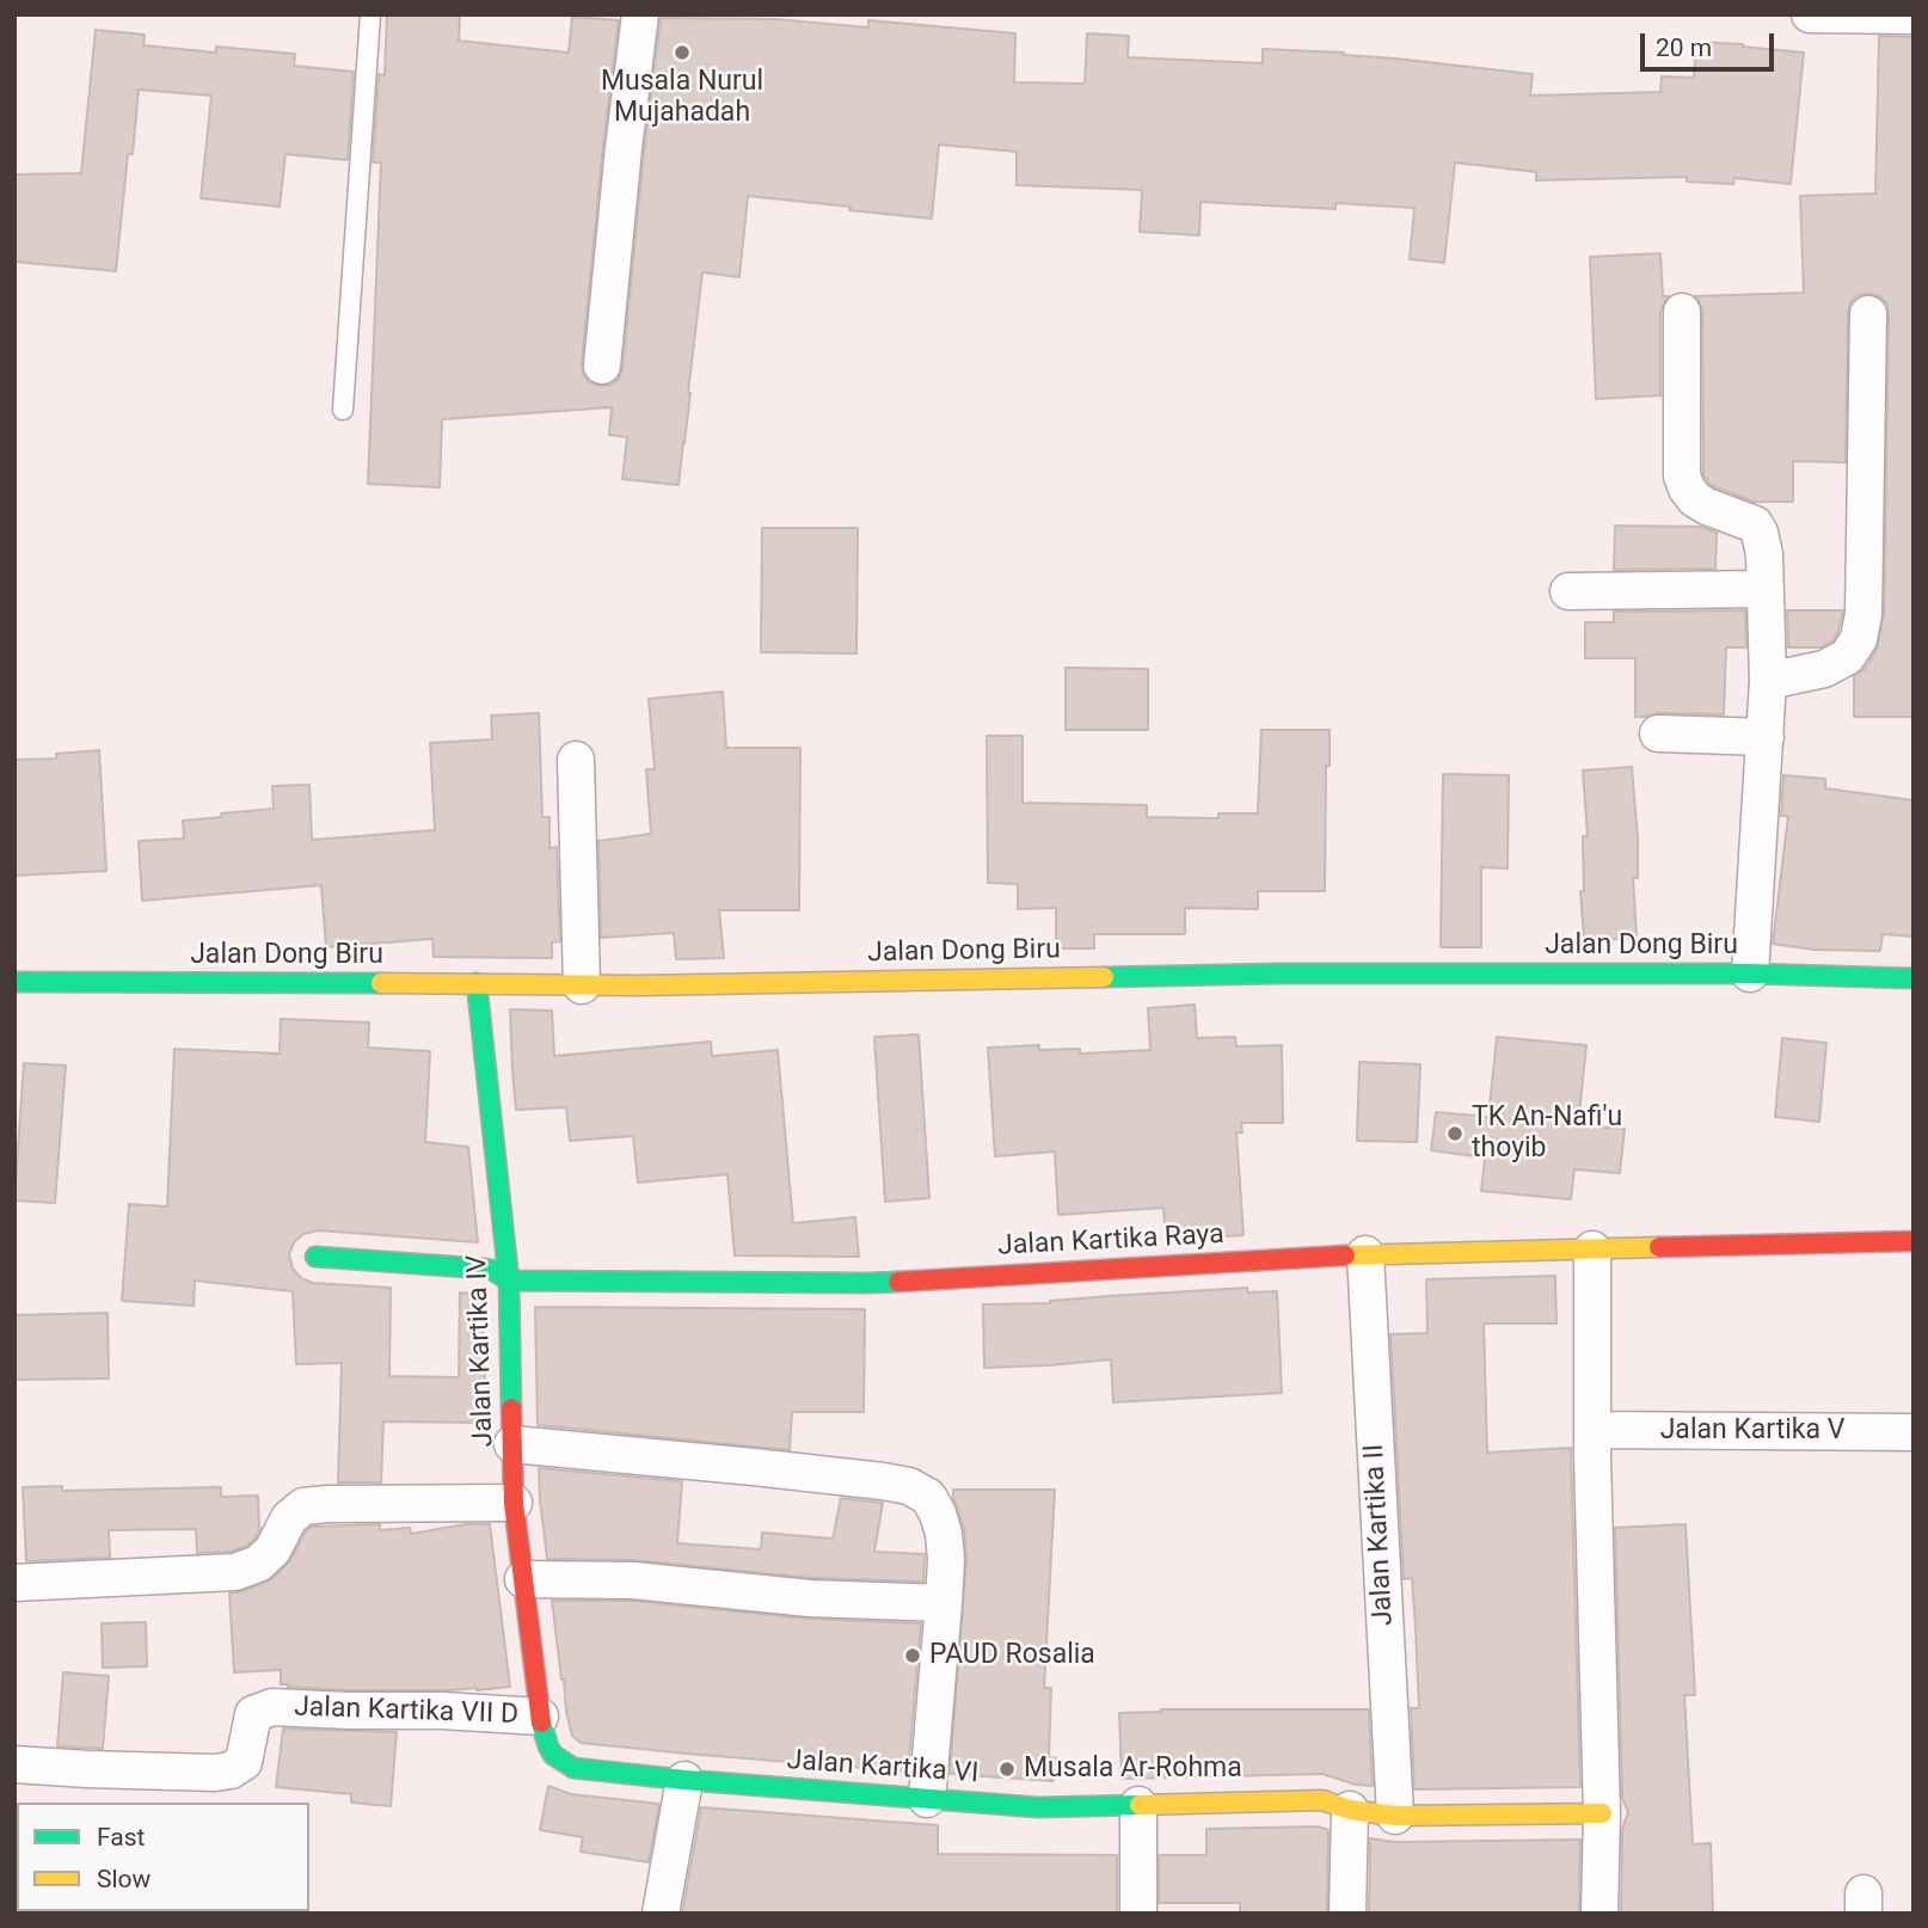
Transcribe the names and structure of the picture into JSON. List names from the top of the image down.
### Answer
{
  "streets": {
    "street": [
      "Jalan Dong Biru",
      "Jalan Kartika Raya",
      "Jalan Kartika IV",
      "Jalan Kartika V",
      "Jalan Kartika II",
      "Jalan Kartika VII D",
      "Jalan Kartika VI"
    ]
  },
  "crossings": [
    ["Jalan Dong Biru", "Jalan Kartika IV"],
    ["Jalan Kartika Raya", "Jalan Kartika IV"],
    ["Jalan Kartika Raya", "Jalan Kartika II"],
    ["Jalan Kartika IV", "Jalan Kartika VII D"],
    ["Jalan Kartika IV", "Jalan Kartika VI"],
    ["Jalan Kartika II", "Jalan Kartika VI"],
    ["Jalan Kartika VII D", "Jalan Kartika VI"]
  ],
  "places": [
    "Musala Nurul Mujahadah",
    "TK An-Nafi'u thoyib",
    "PAUD Rosalia",
    "Musala Ar-Rohma"
  ],
  "legend": ["Fast", "Slow"],
  "scale_bar": "20 m"
}
